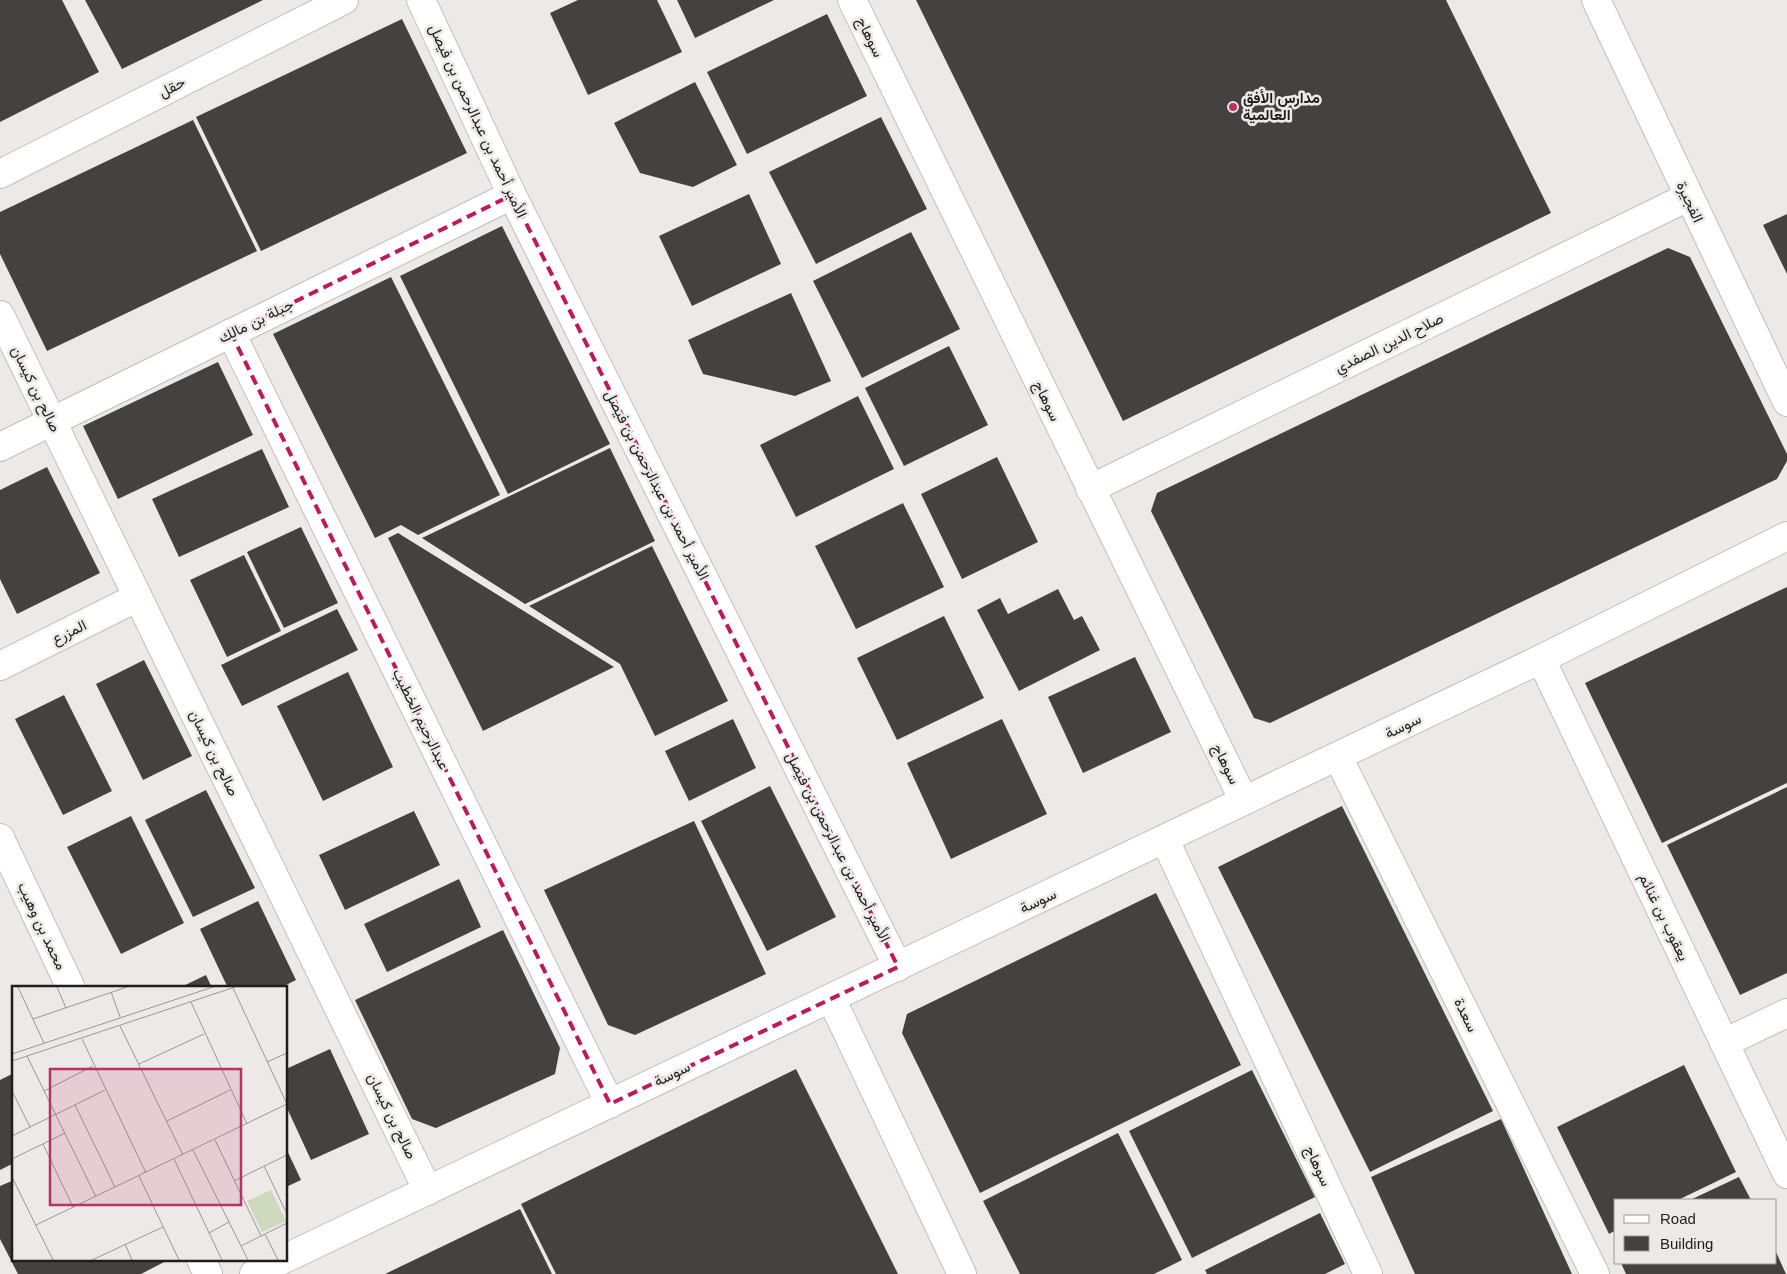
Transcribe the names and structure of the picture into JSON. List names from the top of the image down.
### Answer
{
  "streets": {
    "street": [
      "سوهاج",
      "حقل",
      "الأمير أحمد بن عبدالرحمن بن فيصل",
      "الفجيرة",
      "جبلة بن مالك",
      "صلاح الدين الصفدي",
      "صالح بن كيسان",
      "المزرع",
      "عبدالرحيم الخطيب",
      "سوسة",
      "يعقوب بن غنائم",
      "محمد بن وهيب",
      "سعدة"
    ]
  },
  "crossings": [
    ["سوهاج", "صلاح الدين الصفدي"],
    ["سوهاج", "سوسة"],
    ["الأمير أحمد بن عبدالرحمن بن فيصل", "جبلة بن مالك"],
    ["الأمير أحمد بن عبدالرحمن بن فيصل", "سوسة"],
    ["الفجيرة", "صلاح الدين الصفدي"],
    ["جبلة بن مالك", "صالح بن كيسان"],
    ["جبلة بن مالك", "عبدالرحيم الخطيب"],
    ["صالح بن كيسان", "المزرع"],
    ["صالح بن كيسان", "سوسة"],
    ["عبدالرحيم الخطيب", "سوسة"],
    ["سوسة", "يعقوب بن غنائم"],
    ["سوسة", "سعدة"]
  ],
  "places": ["مدارس الأفق العالمية"],
  "legend": ["Road", "Building"]
}
